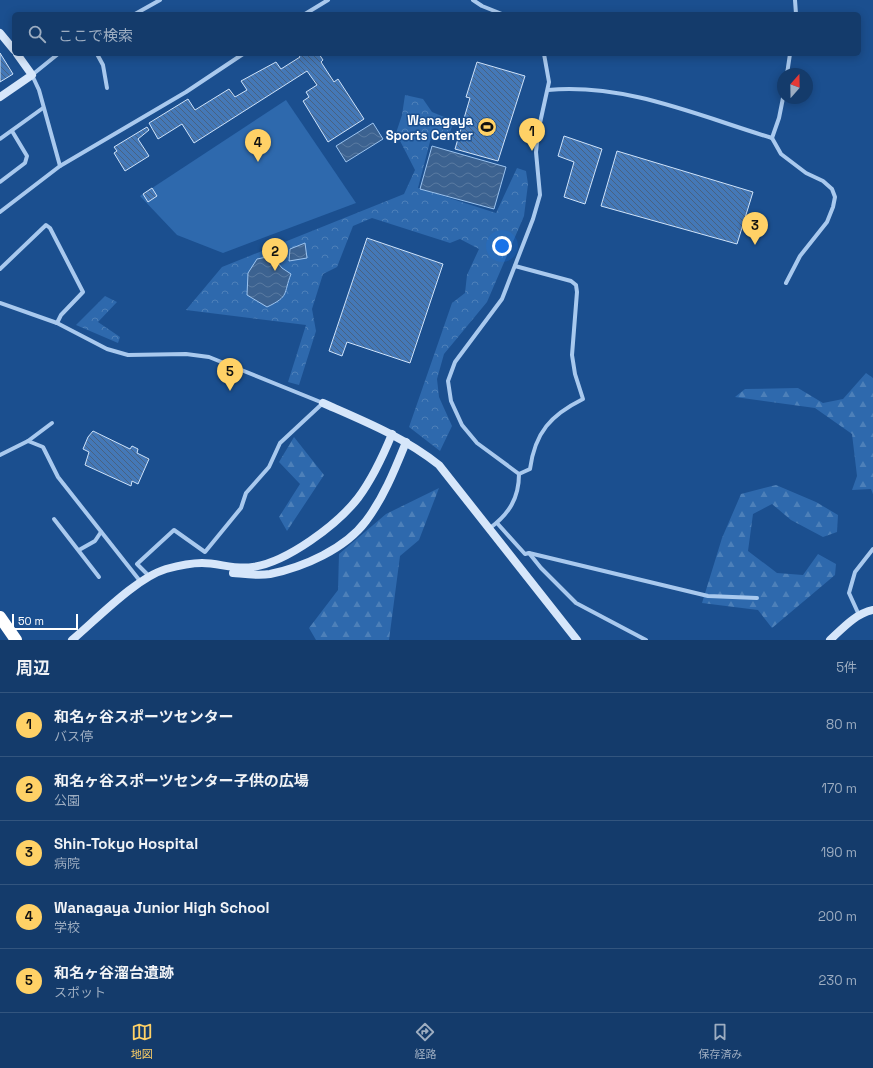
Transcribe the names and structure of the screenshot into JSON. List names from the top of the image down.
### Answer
{
  "places": {
    "sports": ["Wanagaya Sports Center"]
  },
  "scale_bar": "50 m",
  "north": "top",
  "page": {
    "search": "ここで検索",
    "pins": [
      "1",
      "4",
      "3",
      "2",
      "5"
    ],
    "scale": "50 m",
    "heading": ["周辺", "5件"],
    "list": [
      {
        "mark": "1",
        "name": "和名ヶ谷スポーツセンター",
        "note": "バス停",
        "value": "80 m"
      },
      {
        "mark": "2",
        "name": "和名ヶ谷スポーツセンター子供の広場",
        "note": "公園",
        "value": "170 m"
      },
      {
        "mark": "3",
        "name": "Shin-Tokyo Hospital",
        "note": "病院",
        "value": "190 m"
      },
      {
        "mark": "4",
        "name": "Wanagaya Junior High School",
        "note": "学校",
        "value": "200 m"
      },
      {
        "mark": "5",
        "name": "和名ヶ谷溜台遺跡",
        "note": "スポット",
        "value": "230 m"
      }
    ],
    "nav": ["地図", "経路", "保存済み"]
  }
}
